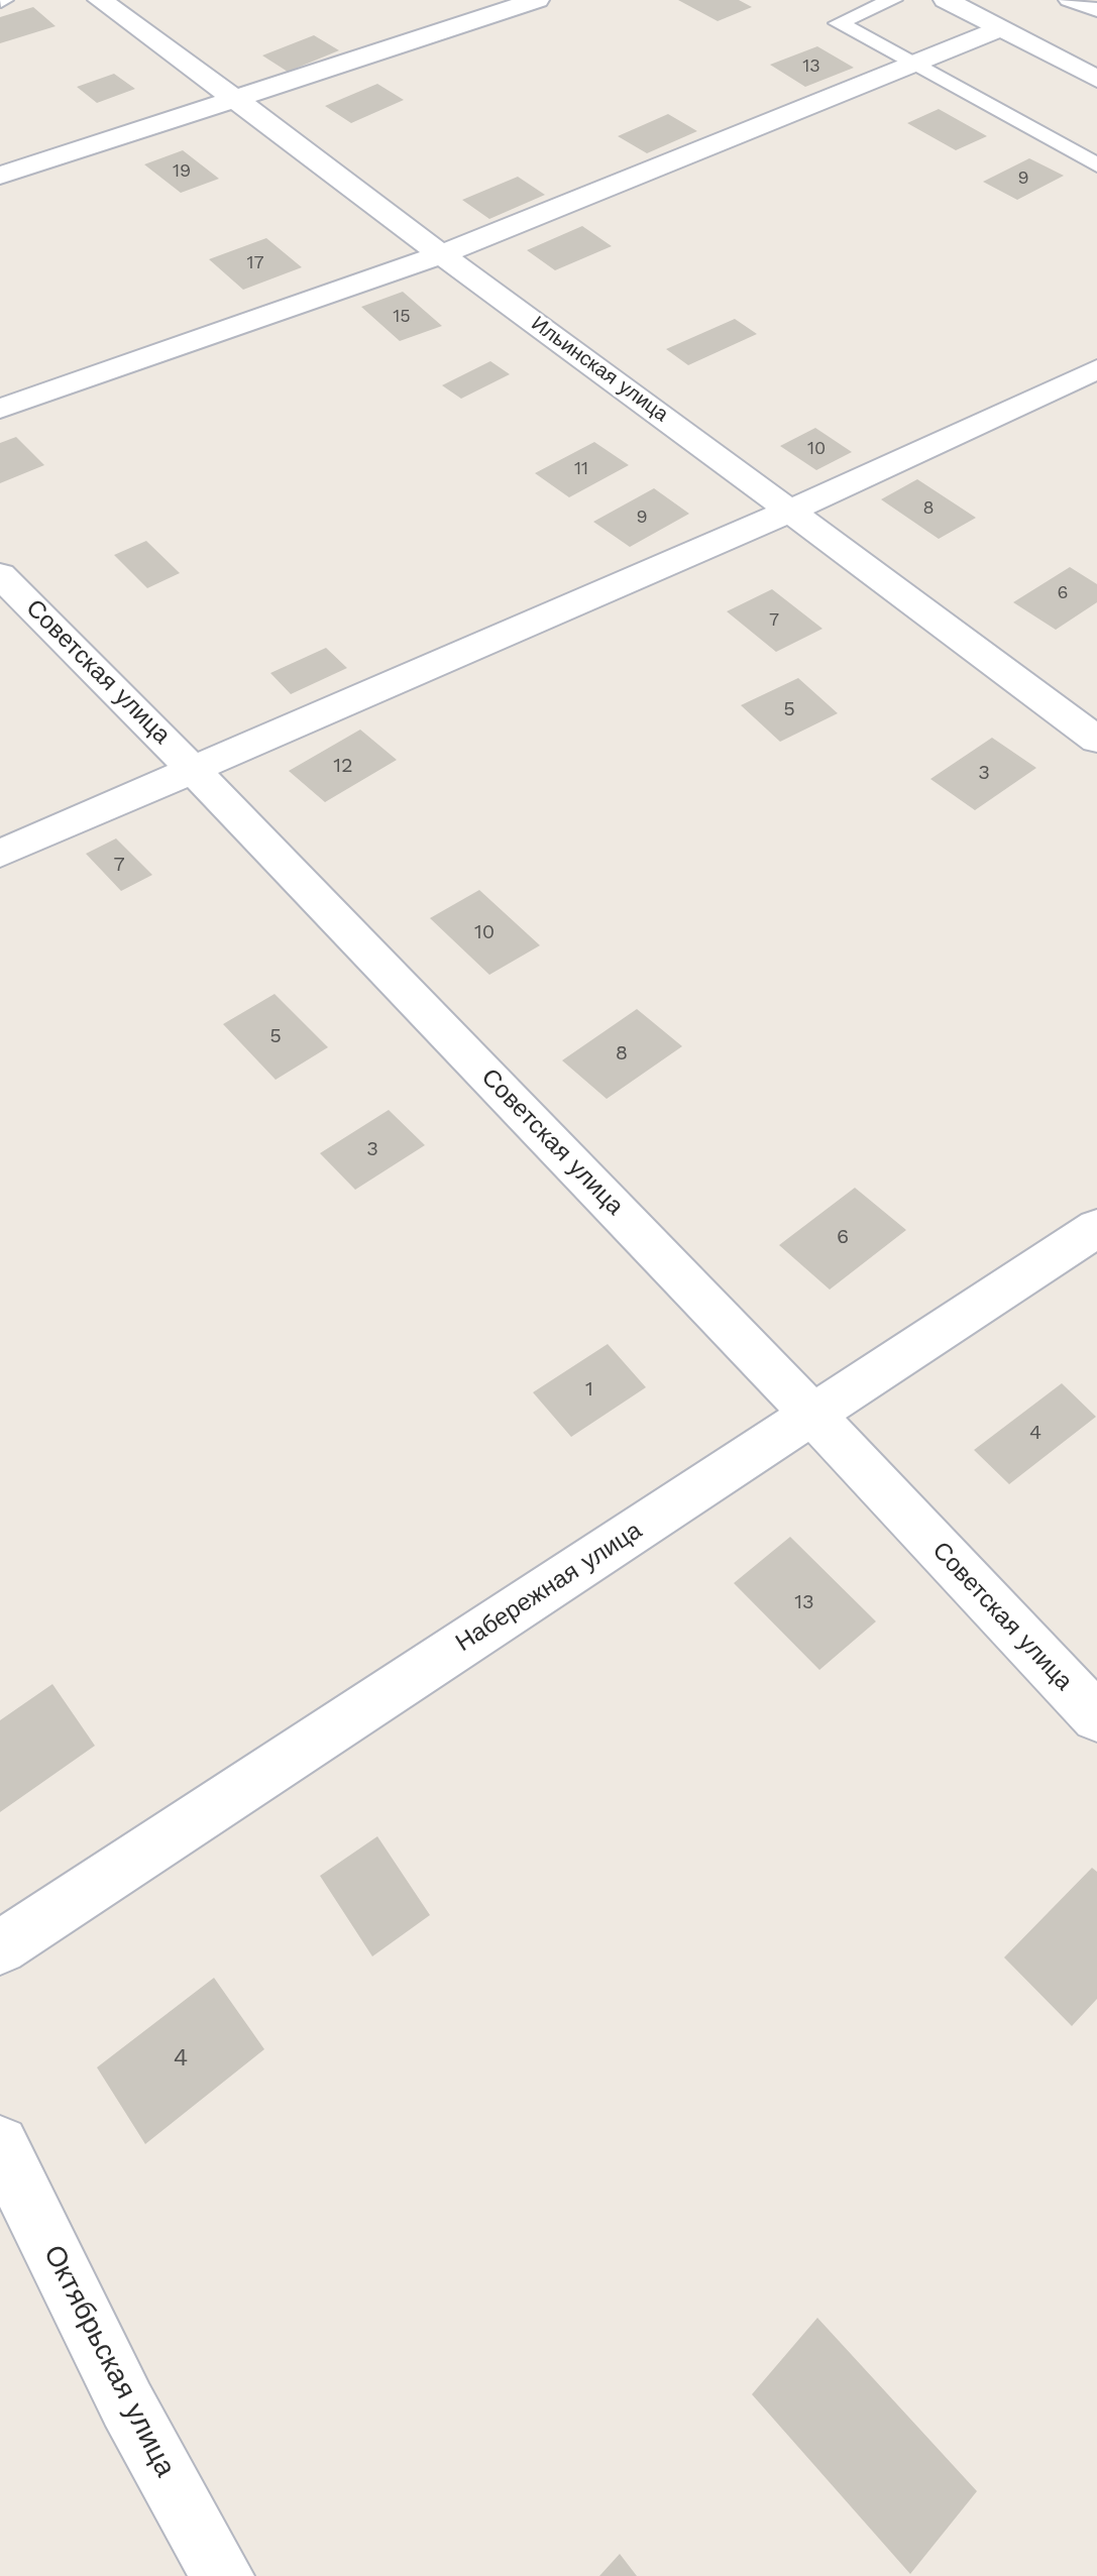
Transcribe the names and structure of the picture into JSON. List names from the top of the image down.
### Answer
{
  "streets": {
    "street": [
      "Ильинская улица",
      "Советская улица",
      "Набережная улица",
      "Октябрьская улица"
    ]
  },
  "crossings": [
    ["Советская улица", "Набережная улица"]
  ],
  "house_numbers": [
    "13",
    "19",
    "9",
    "17",
    "15",
    "10",
    "11",
    "8",
    "9",
    "6",
    "7",
    "5",
    "12",
    "3",
    "7",
    "10",
    "5",
    "8",
    "3",
    "6",
    "1",
    "4",
    "13",
    "4"
  ]
}
